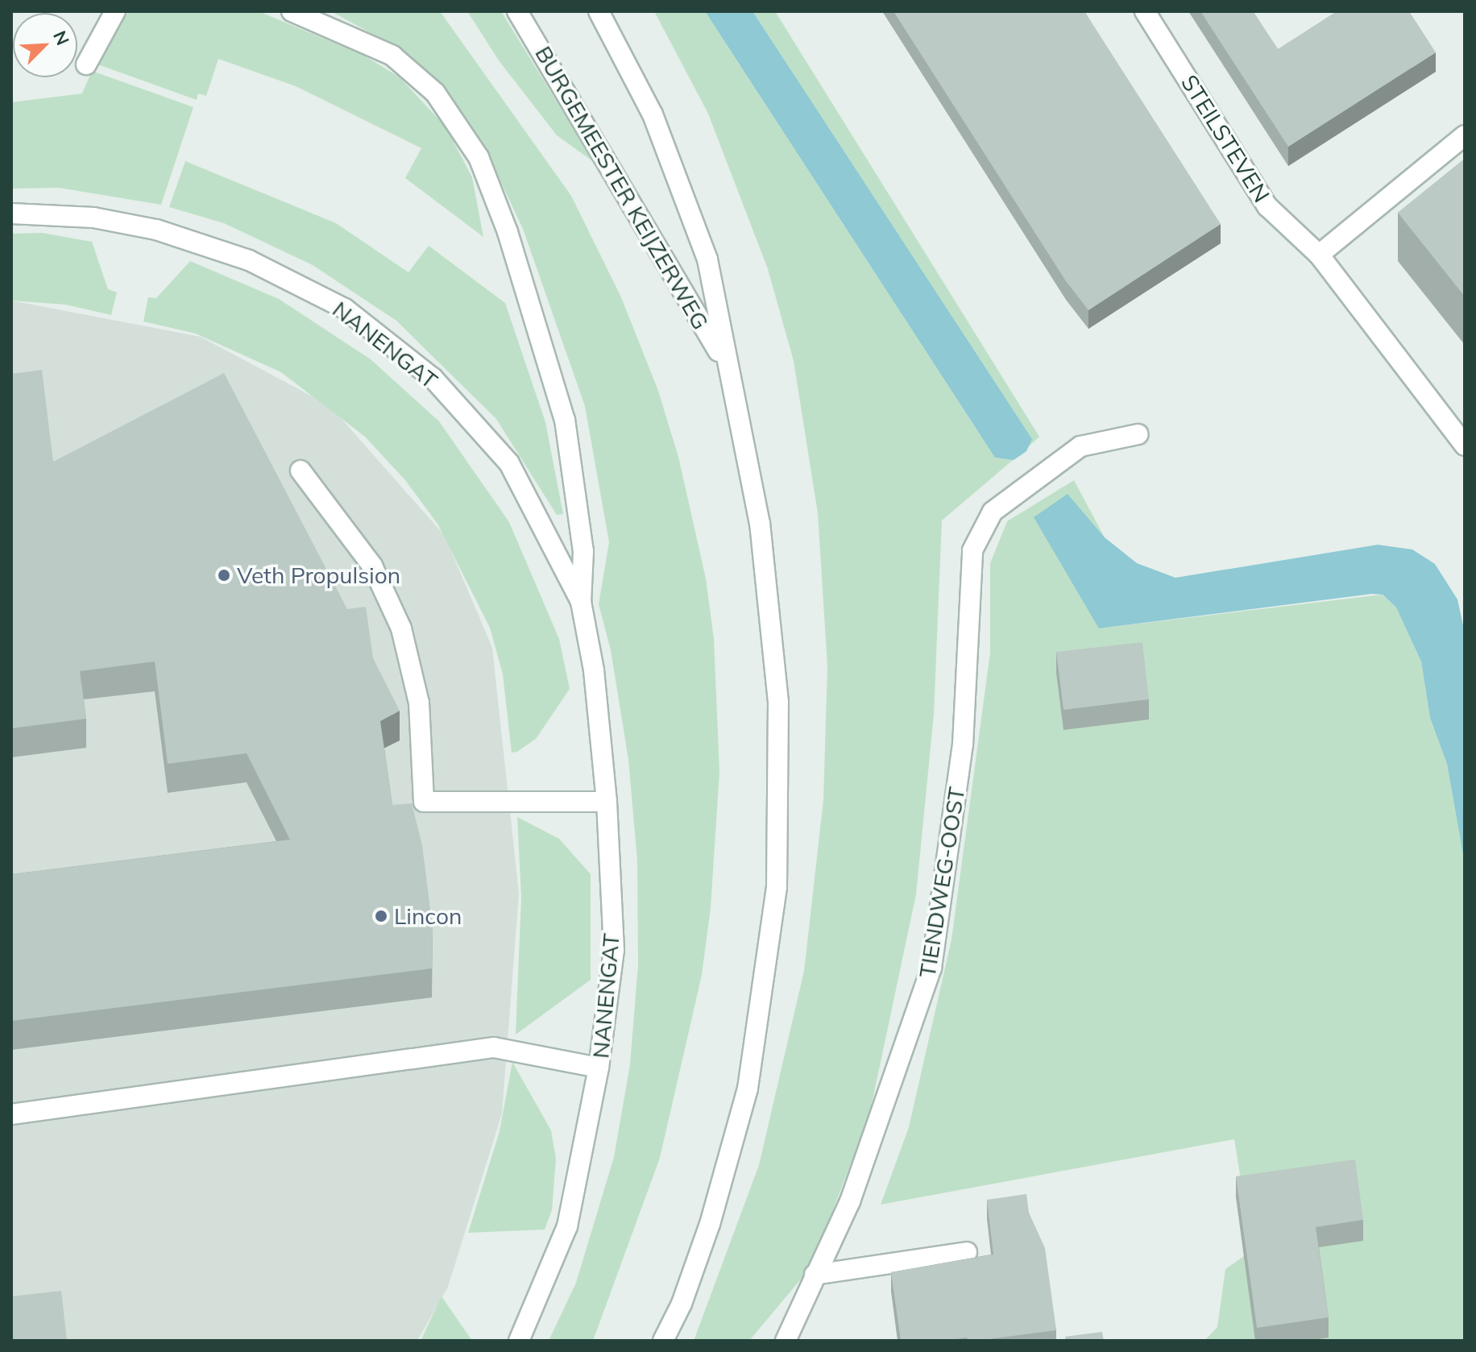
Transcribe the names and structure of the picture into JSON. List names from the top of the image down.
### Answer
{
  "streets": {
    "street": [
      "STEILSTEVEN",
      "BURGEMEESTER KEIJZERWEG",
      "NANENGAT",
      "TIENDWEG-OOST"
    ]
  },
  "places": ["Veth Propulsion", "Lincon"],
  "north": "top right"
}
